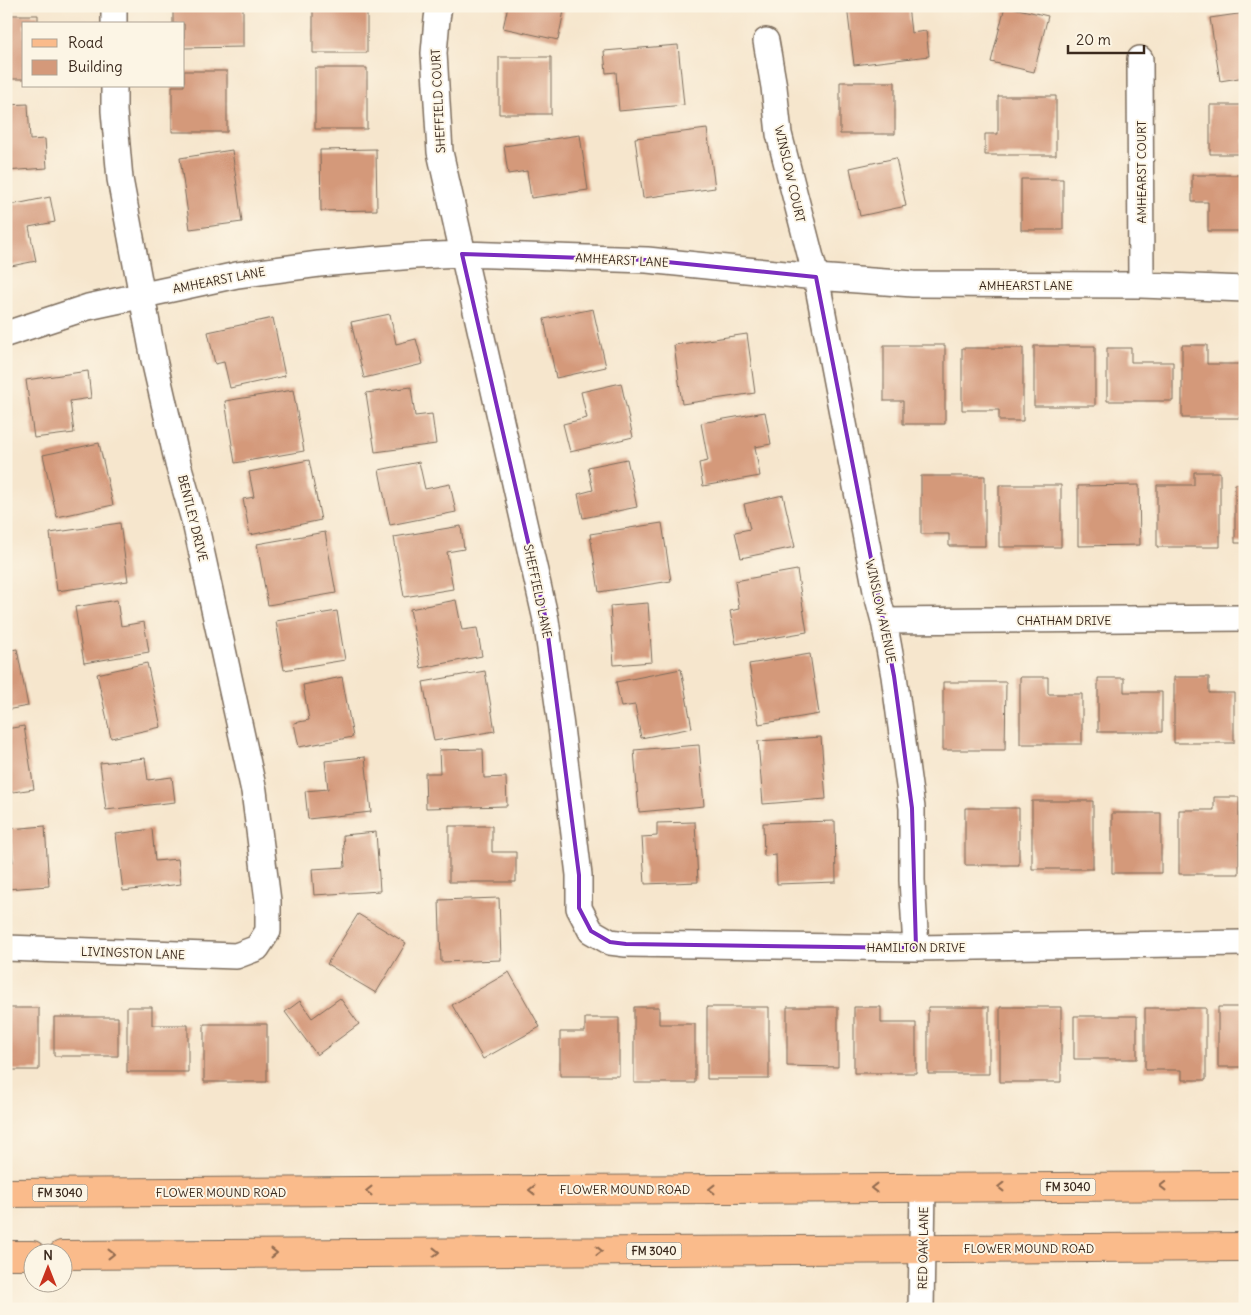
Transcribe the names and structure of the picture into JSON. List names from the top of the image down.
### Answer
{
  "streets": {
    "main road": ["FM 3040", "FLOWER MOUND ROAD"],
    "street": [
      "SHEFFIELD COURT",
      "AMHEARST COURT",
      "WINSLOW COURT",
      "AMHEARST LANE",
      "BENTLEY DRIVE",
      "SHEFFIELD LANE",
      "WINSLOW AVENUE",
      "CHATHAM DRIVE",
      "HAMILTON DRIVE",
      "LIVINGSTON LANE",
      "RED OAK LANE"
    ]
  },
  "crossings": [
    ["SHEFFIELD COURT", "AMHEARST LANE"],
    ["SHEFFIELD COURT", "SHEFFIELD LANE"],
    ["AMHEARST COURT", "AMHEARST LANE"],
    ["WINSLOW COURT", "AMHEARST LANE"],
    ["WINSLOW COURT", "WINSLOW AVENUE"],
    ["AMHEARST LANE", "BENTLEY DRIVE"],
    ["AMHEARST LANE", "SHEFFIELD LANE"],
    ["AMHEARST LANE", "WINSLOW AVENUE"],
    ["BENTLEY DRIVE", "LIVINGSTON LANE"],
    ["SHEFFIELD LANE", "HAMILTON DRIVE"],
    ["WINSLOW AVENUE", "CHATHAM DRIVE"],
    ["WINSLOW AVENUE", "HAMILTON DRIVE"],
    ["FLOWER MOUND ROAD", "RED OAK LANE"]
  ],
  "legend": ["Road", "Building"],
  "scale_bar": "20 m",
  "north": "top"
}
